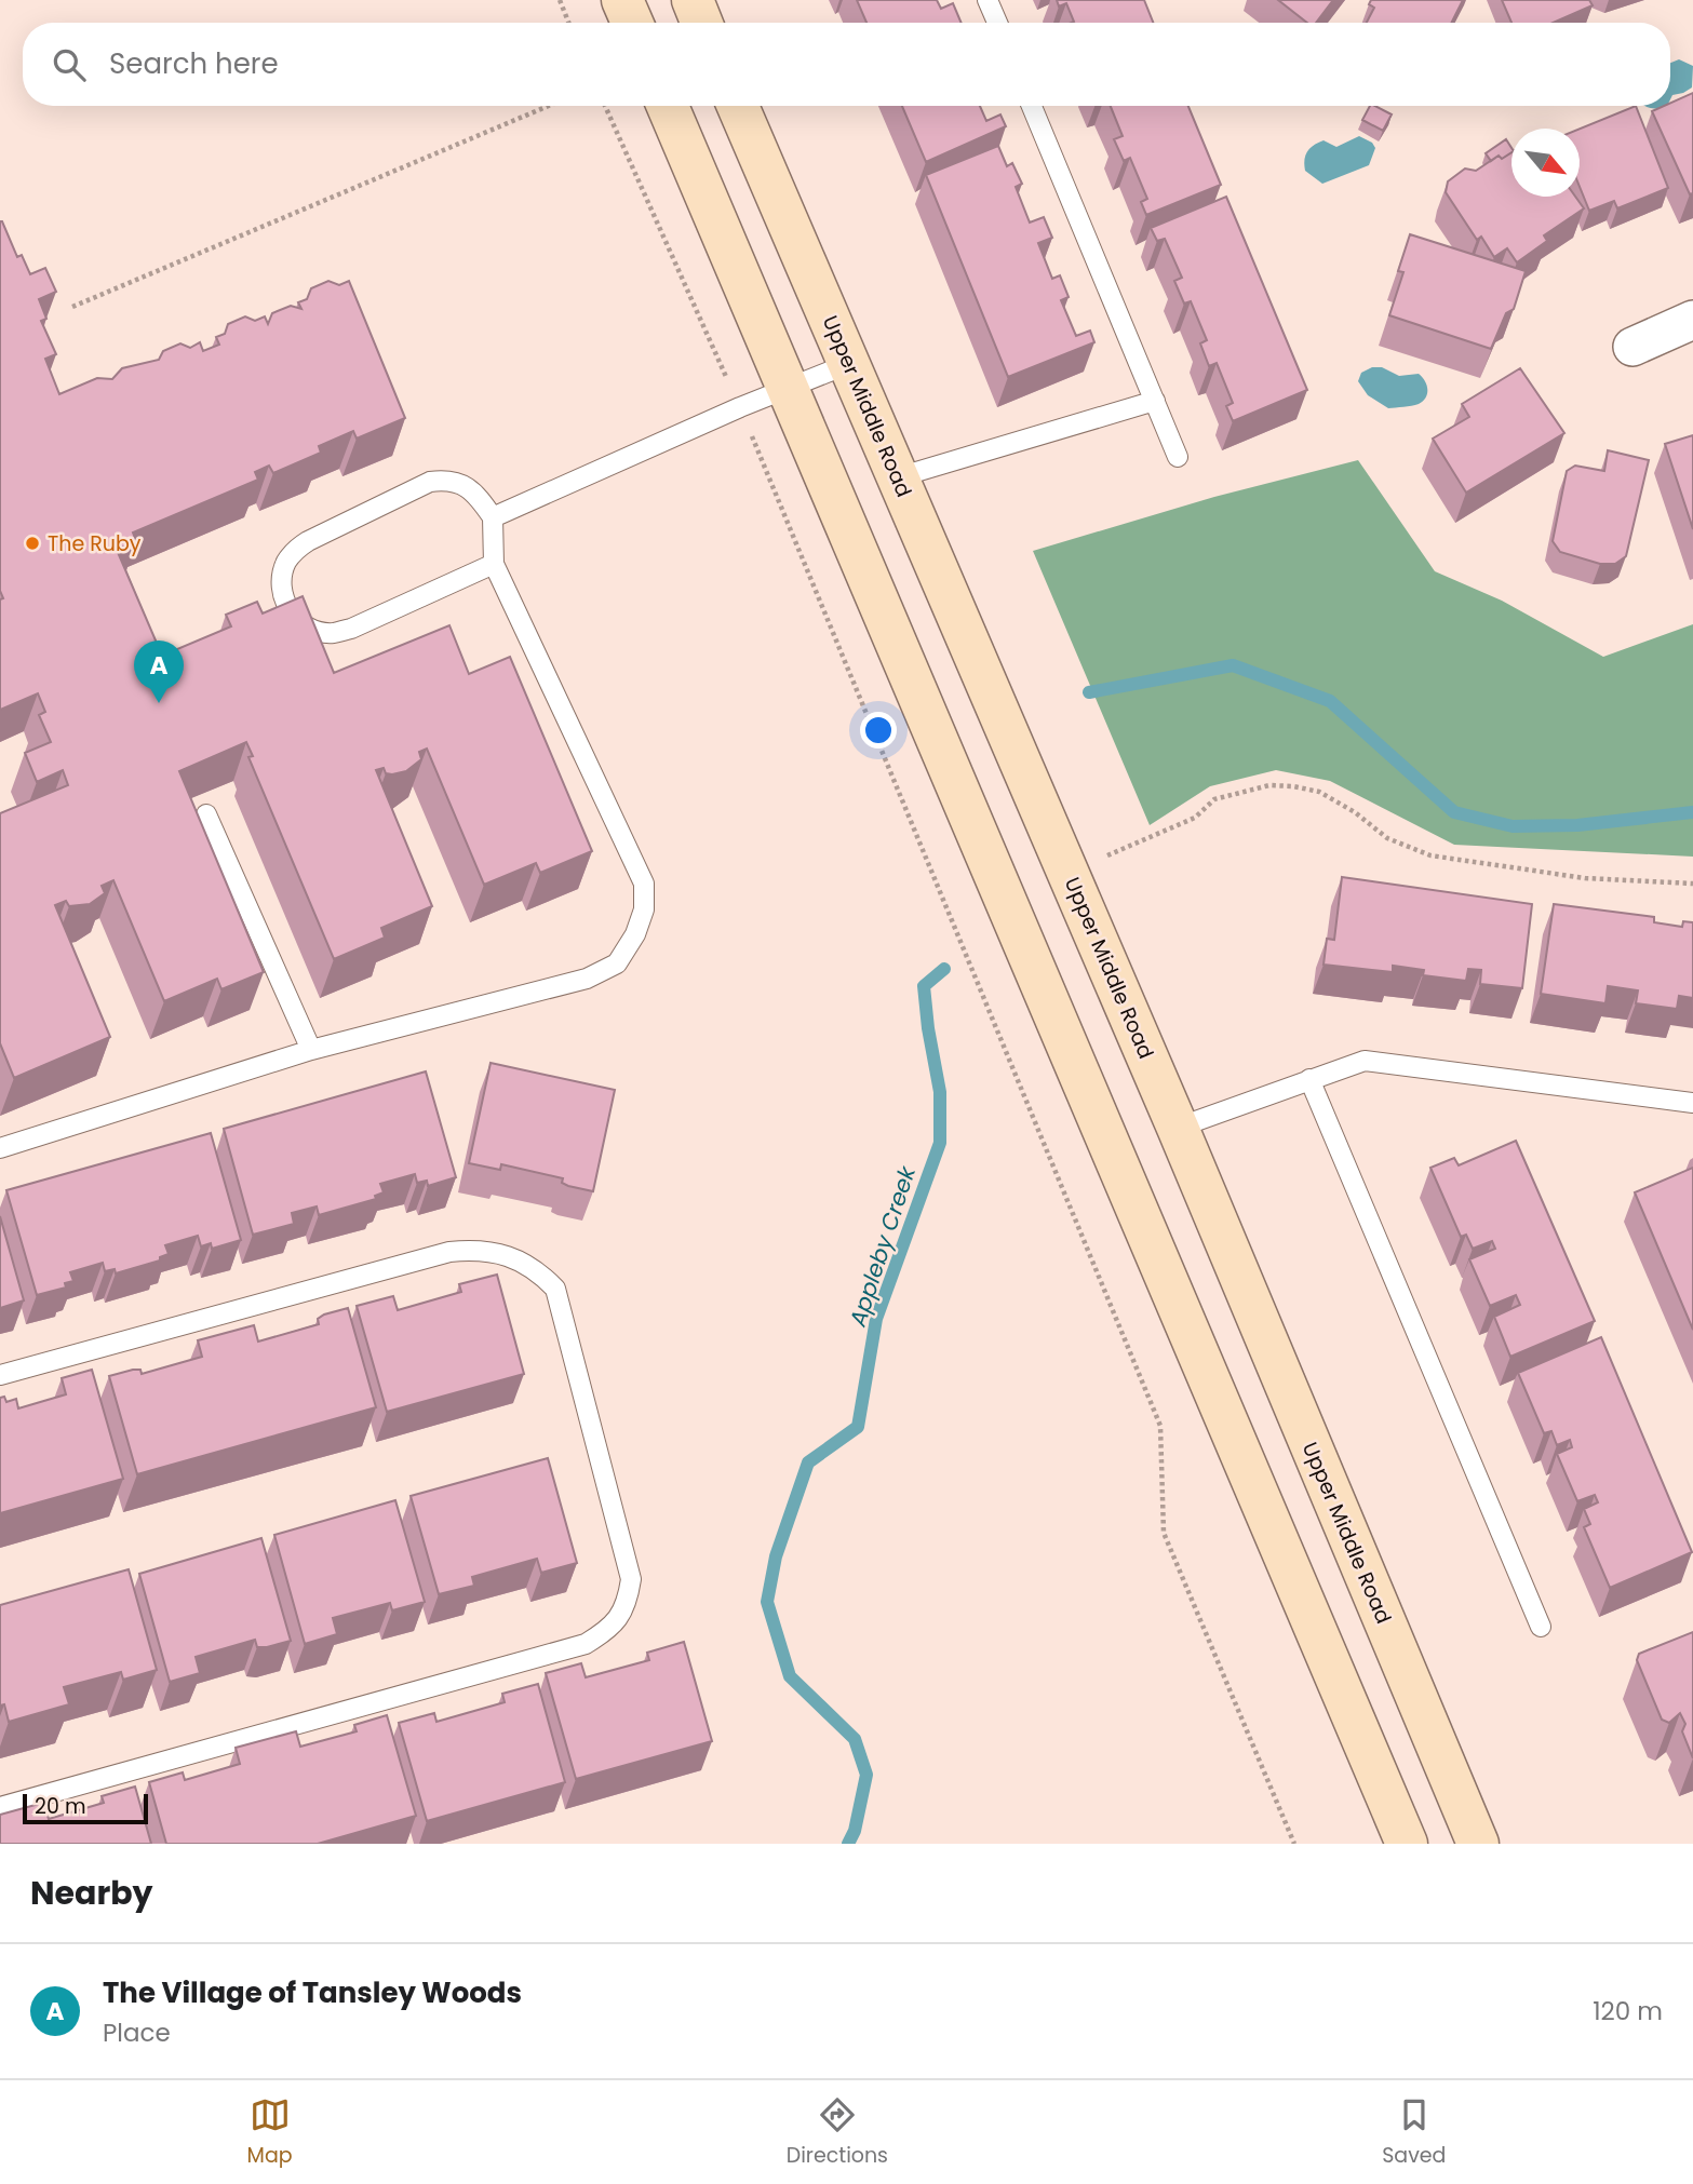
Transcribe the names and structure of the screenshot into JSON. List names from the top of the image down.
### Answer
{
  "streets": {
    "main road": ["Upper Middle Road"]
  },
  "water": ["Appleby Creek"],
  "places": ["The Ruby"],
  "scale_bar": "20 m",
  "north": "bottom right",
  "page": {
    "search": "Search here",
    "pins": "A",
    "scale": "20 m",
    "heading": "Nearby",
    "list": [
      {
        "mark": "A",
        "name": "The Village of Tansley Woods",
        "note": "Place",
        "value": "120 m"
      }
    ],
    "nav": ["Map", "Directions", "Saved"]
  }
}
